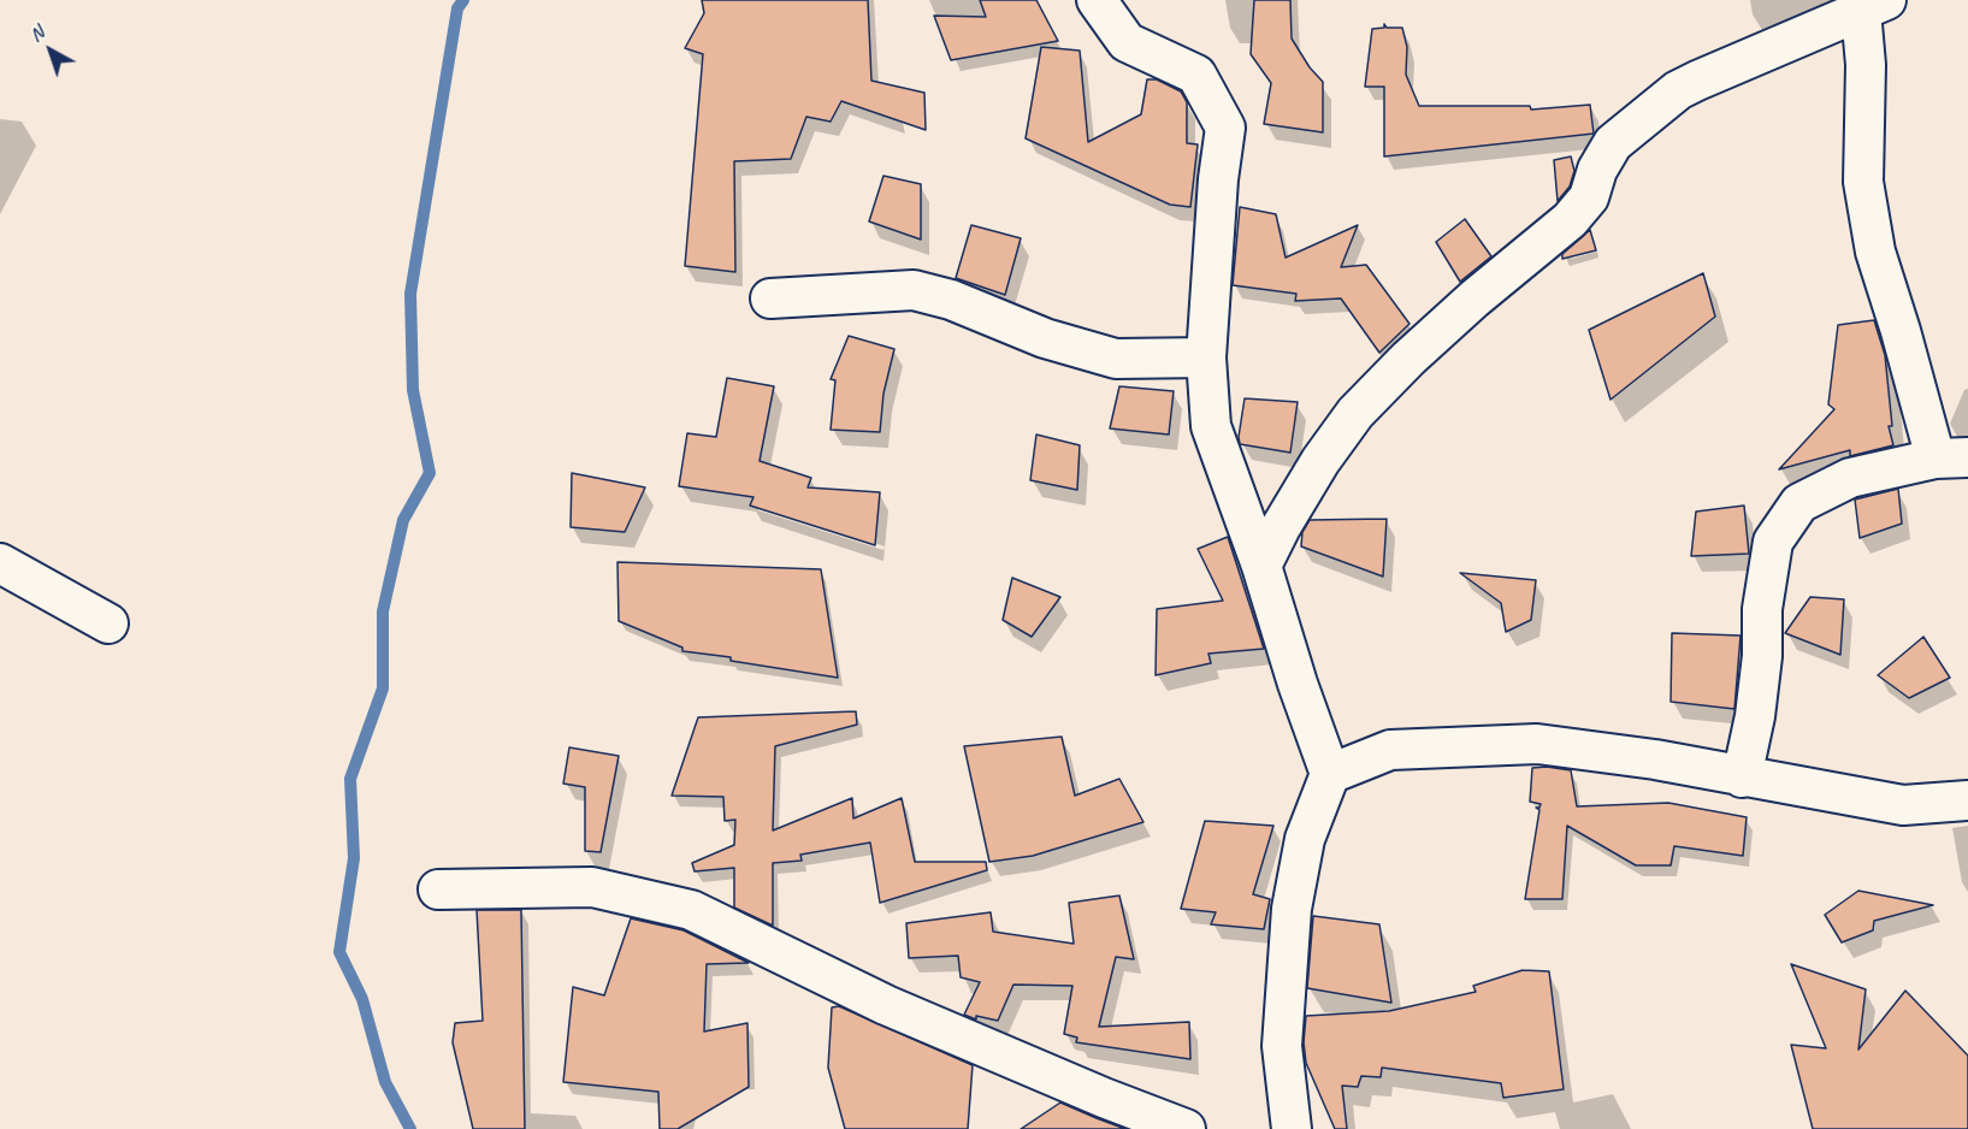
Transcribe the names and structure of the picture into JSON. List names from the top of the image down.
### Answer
{
  "north": "top left"
}
